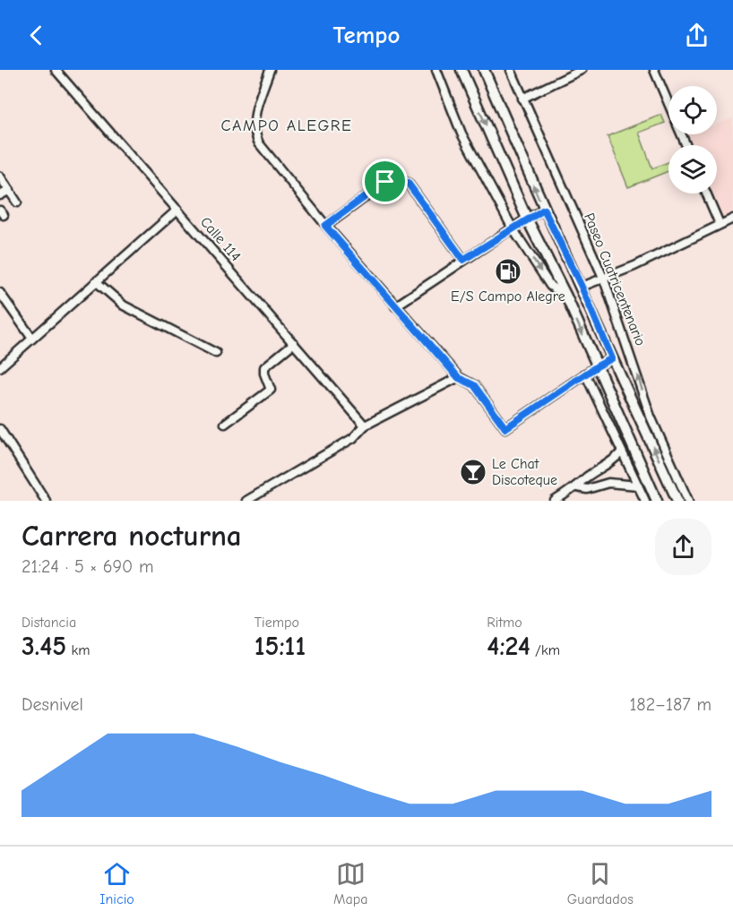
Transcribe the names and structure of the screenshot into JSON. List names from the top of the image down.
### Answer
{
  "streets": {
    "street": ["Calle 114", "Paseo Cuatricentenario"]
  },
  "districts": ["CAMPO ALEGRE"],
  "places": {
    "fuel station": ["E/S Campo Alegre"],
    "bar": ["Le Chat Discoteque"]
  },
  "page": {
    "header": "Tempo",
    "heading": ["Carrera nocturna", "21:24 · 5 × 690 m"],
    "stats": [
      ["Distancia", "3.45 km"],
      ["Tiempo", "15:11"],
      ["Ritmo", "4:24 /km"]
    ],
    "chart": ["Desnivel", "182–187 m"],
    "tabs": ["Inicio", "Mapa", "Guardados"]
  }
}
